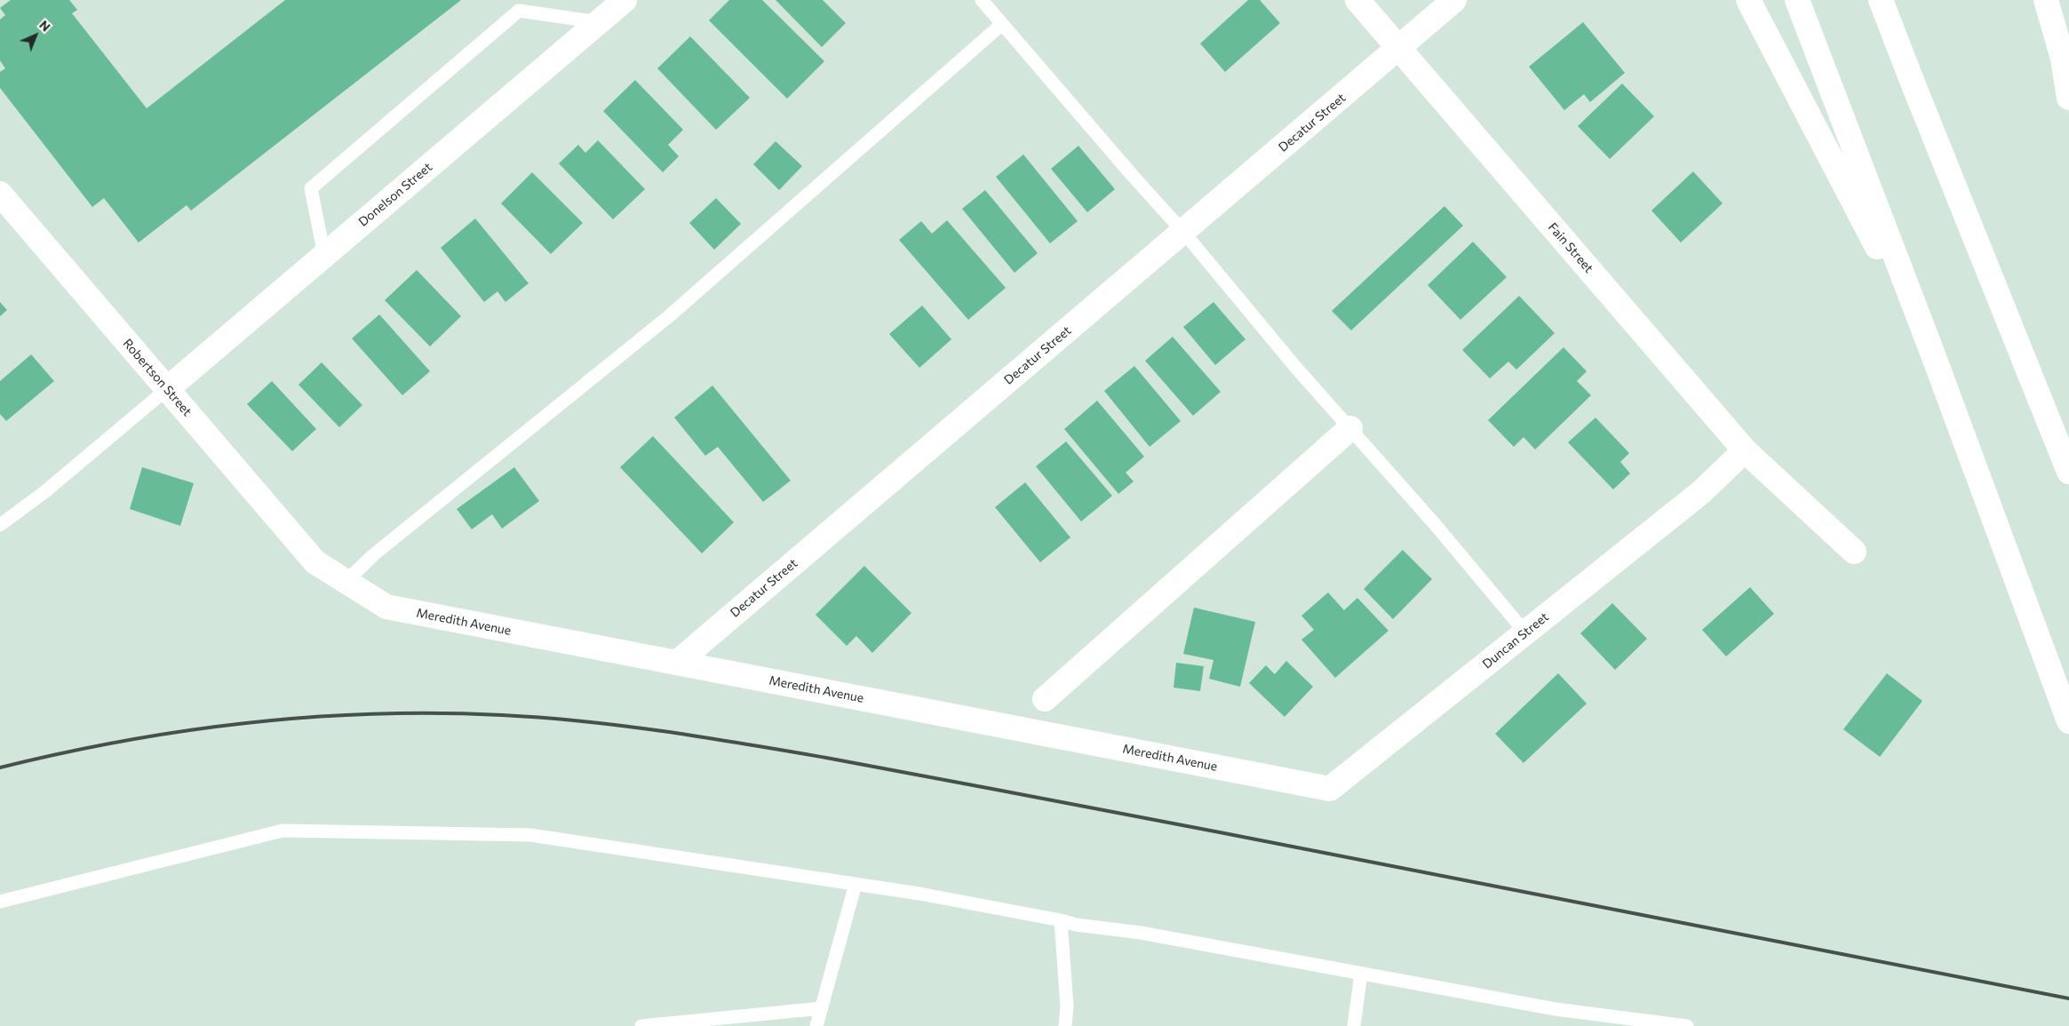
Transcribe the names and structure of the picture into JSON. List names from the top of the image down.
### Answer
{
  "streets": {
    "main road": [
      "Decatur Street",
      "Donelson Street",
      "Fain Street",
      "Robertson Street",
      "Meredith Avenue",
      "Duncan Street"
    ]
  },
  "crossings": [
    ["Decatur Street", "Fain Street"],
    ["Decatur Street", "Meredith Avenue"],
    ["Donelson Street", "Robertson Street"],
    ["Fain Street", "Duncan Street"],
    ["Robertson Street", "Meredith Avenue"],
    ["Meredith Avenue", "Duncan Street"]
  ],
  "north": "top right"
}
